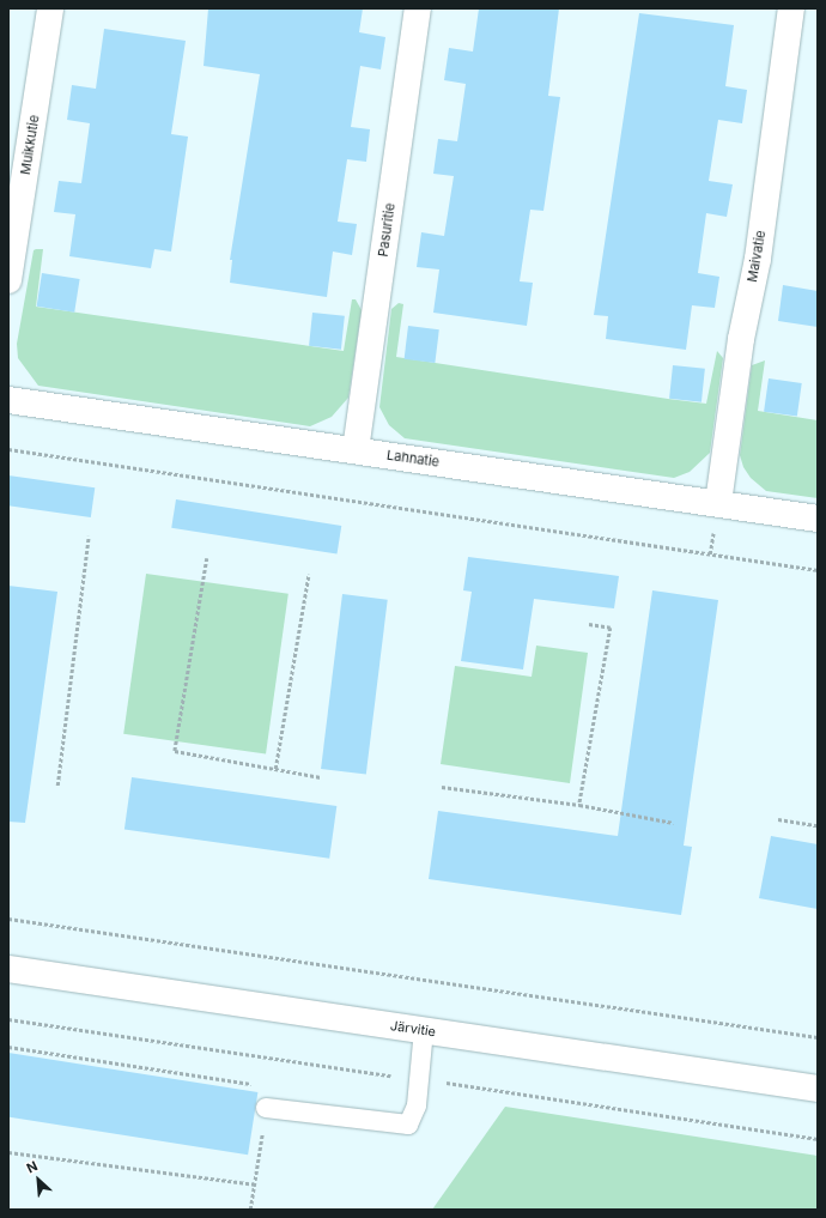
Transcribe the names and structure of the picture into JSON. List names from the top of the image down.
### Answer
{
  "streets": {
    "street": [
      "Muikkutie",
      "Pasuritie",
      "Maivatie",
      "Lahnatie",
      "Järvitie"
    ]
  },
  "crossings": [
    ["Pasuritie", "Lahnatie"],
    ["Maivatie", "Lahnatie"]
  ],
  "north": "top left"
}
